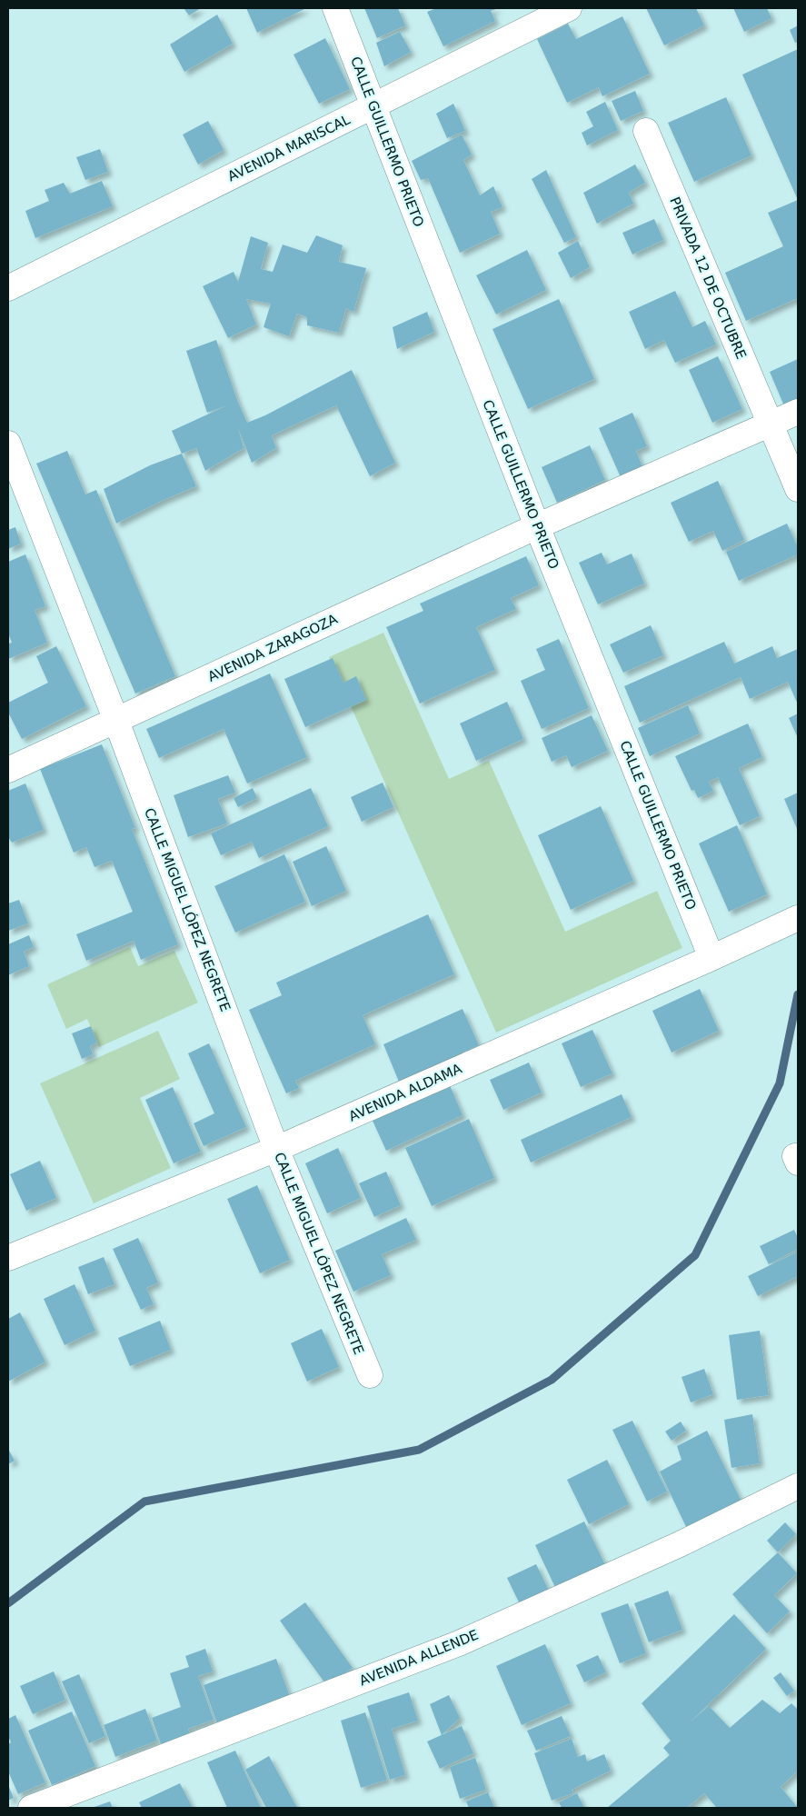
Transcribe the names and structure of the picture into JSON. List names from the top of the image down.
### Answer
{
  "streets": {
    "street": [
      "CALLE GUILLERMO PRIETO",
      "AVENIDA MARISCAL",
      "PRIVADA 12 DE OCTUBRE",
      "AVENIDA ZARAGOZA",
      "CALLE MIGUEL LÓPEZ NEGRETE",
      "AVENIDA ALDAMA",
      "AVENIDA ALLENDE"
    ]
  },
  "crossings": [
    ["CALLE GUILLERMO PRIETO", "AVENIDA MARISCAL"],
    ["CALLE GUILLERMO PRIETO", "AVENIDA ZARAGOZA"],
    ["CALLE GUILLERMO PRIETO", "AVENIDA ALDAMA"],
    ["PRIVADA 12 DE OCTUBRE", "AVENIDA ZARAGOZA"],
    ["AVENIDA ZARAGOZA", "CALLE MIGUEL LÓPEZ NEGRETE"],
    ["CALLE MIGUEL LÓPEZ NEGRETE", "AVENIDA ALDAMA"]
  ]
}
